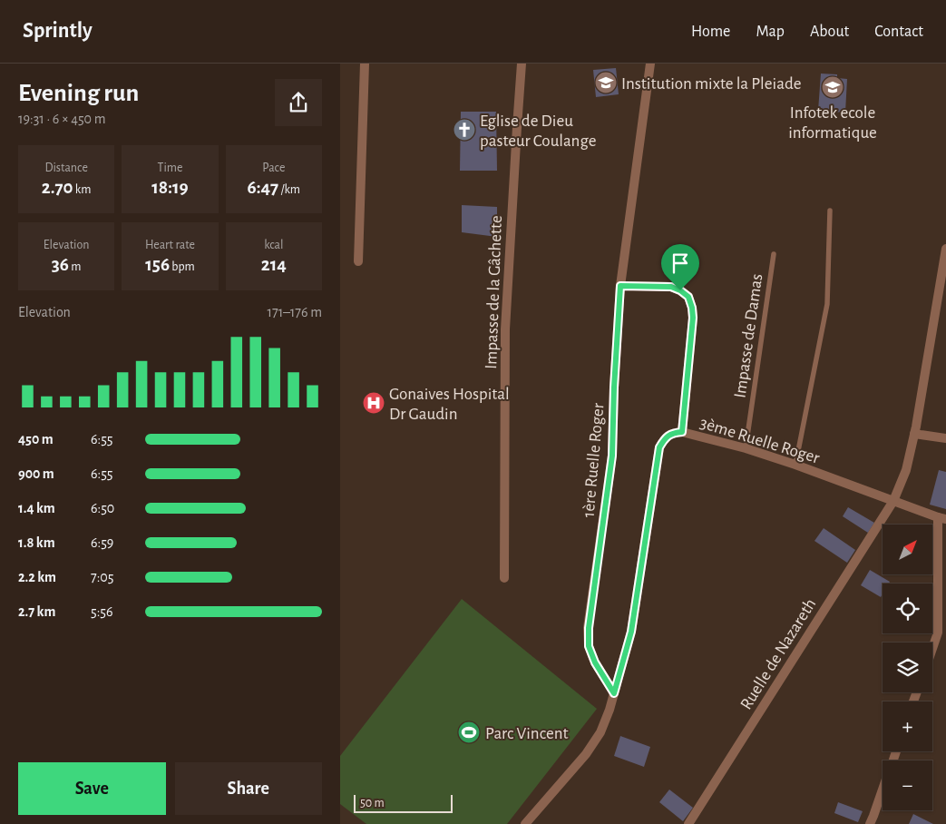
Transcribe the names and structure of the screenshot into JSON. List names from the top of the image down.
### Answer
{
  "streets": {
    "street": [
      "Impasse de la Gâchette",
      "3ème Ruelle Roger",
      "1ère Ruelle Roger",
      "Ruelle de Nazareth"
    ],
    "lane": ["Impasse de Damas"]
  },
  "crossings": [
    ["Impasse de Damas", "3ème Ruelle Roger"],
    ["3ème Ruelle Roger", "1ère Ruelle Roger"],
    ["3ème Ruelle Roger", "Ruelle de Nazareth"]
  ],
  "places": {
    "school or university": ["Institution mixte la Pleiade", "Infotek ecole informatique"],
    "church": ["Eglise de Dieu pasteur Coulange"],
    "hospital": ["Gonaives Hospital Dr Gaudin"],
    "sports": ["Parc Vincent"]
  },
  "scale_bar": "50 m",
  "north": "top right",
  "page": {
    "header": "Sprintly",
    "nav": [
      "Home",
      "Map",
      "About",
      "Contact"
    ],
    "heading": ["Evening run", "19:31 · 6 × 450 m"],
    "stats": [
      ["Distance", "2.70 km"],
      ["Time", "18:19"],
      ["Pace", "6:47 /km"],
      ["Elevation", "36 m"],
      ["Heart rate", "156 bpm"],
      ["kcal", "214"]
    ],
    "chart": ["Elevation", "171–176 m"],
    "list": [
      {
        "name": "450 m",
        "note": "6:55"
      },
      {
        "name": "900 m",
        "note": "6:55"
      },
      {
        "name": "1.4 km",
        "note": "6:50"
      },
      {
        "name": "1.8 km",
        "note": "6:59"
      },
      {
        "name": "2.2 km",
        "note": "7:05"
      },
      {
        "name": "2.7 km",
        "note": "5:56"
      }
    ],
    "map_buttons": ["+", "−"],
    "buttons": ["Save", "Share"],
    "scale": "50 m"
  }
}
